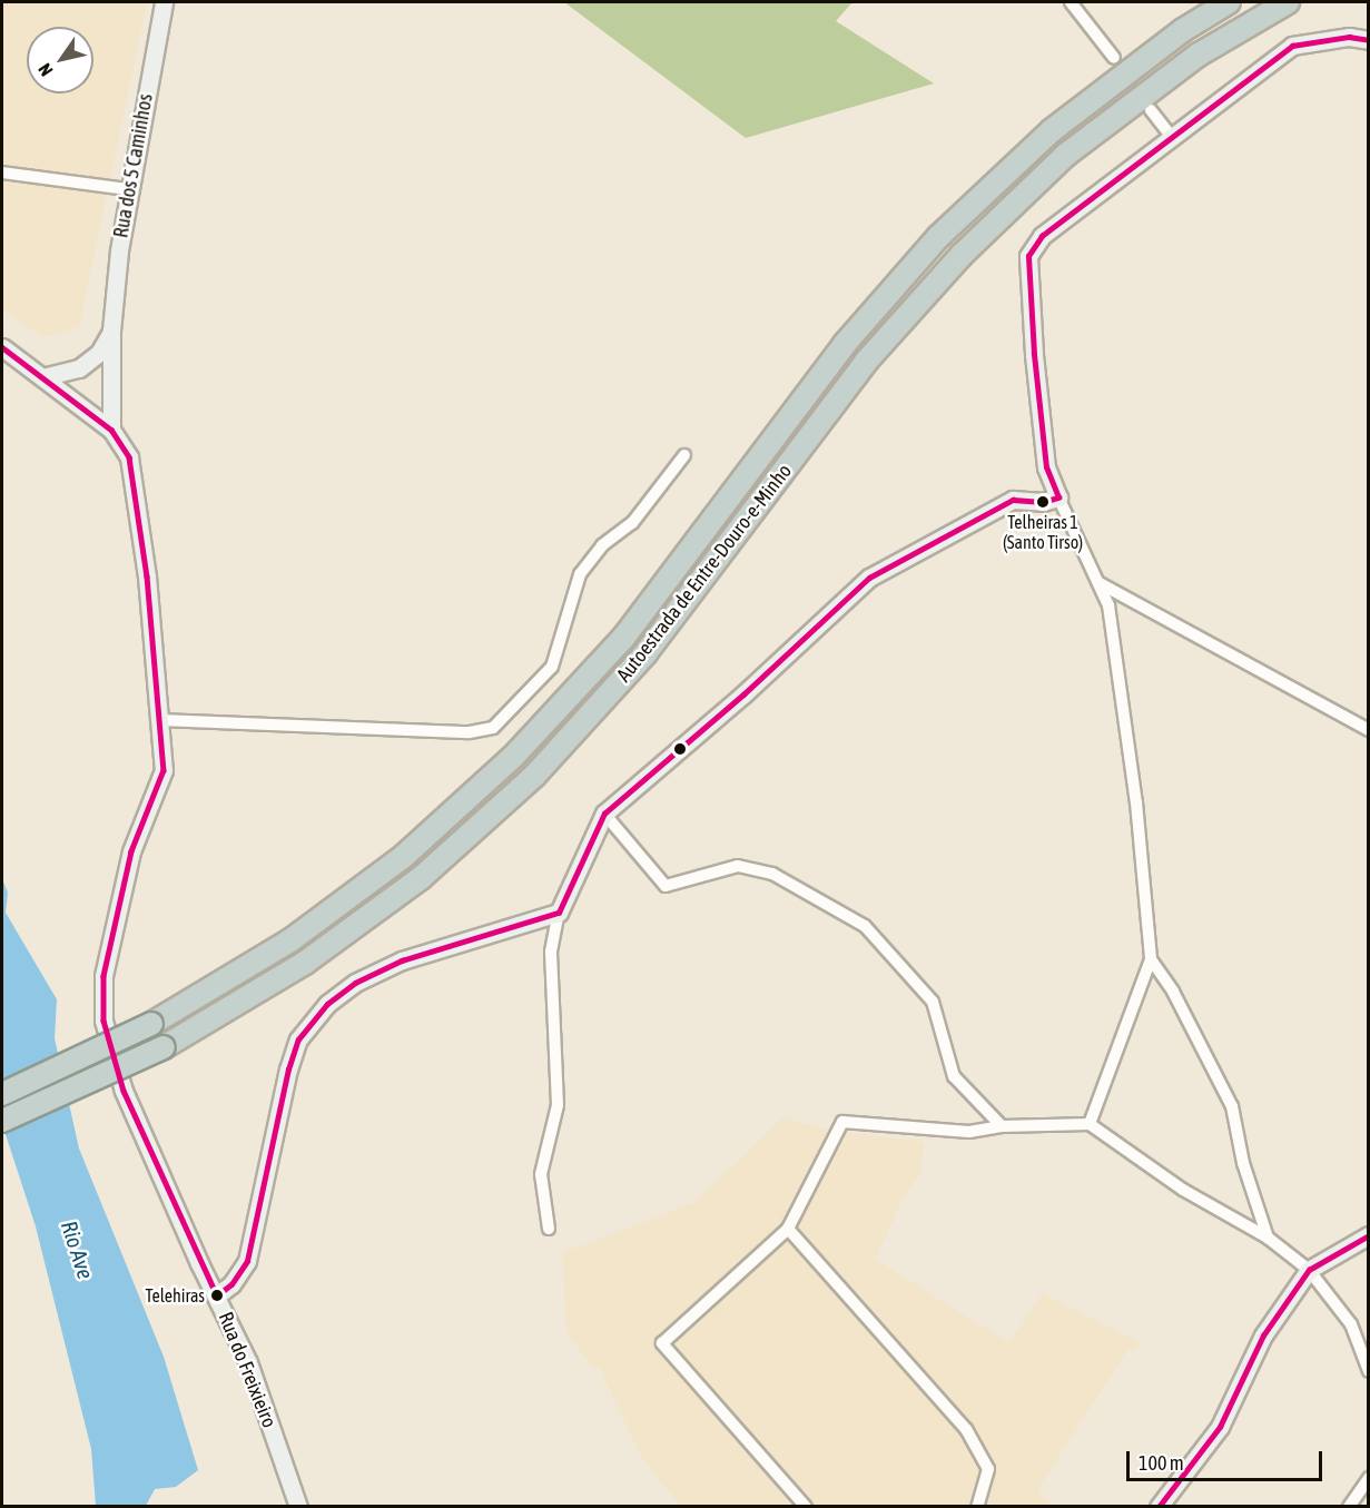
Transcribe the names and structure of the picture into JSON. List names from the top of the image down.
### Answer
{
  "streets": {
    "highway": ["Autoestrada de Entre-Douro-e-Minho"],
    "street": ["Rua dos 5 Caminhos", "Rua do Freixieiro"]
  },
  "crossings": [
    ["Rua dos 5 Caminhos", "Rua do Freixieiro"]
  ],
  "water": ["Rio Ave"],
  "places": ["Telheiras 1 (Santo Tirso)", "Telehiras"],
  "scale_bar": "100 m",
  "north": "bottom left"
}
